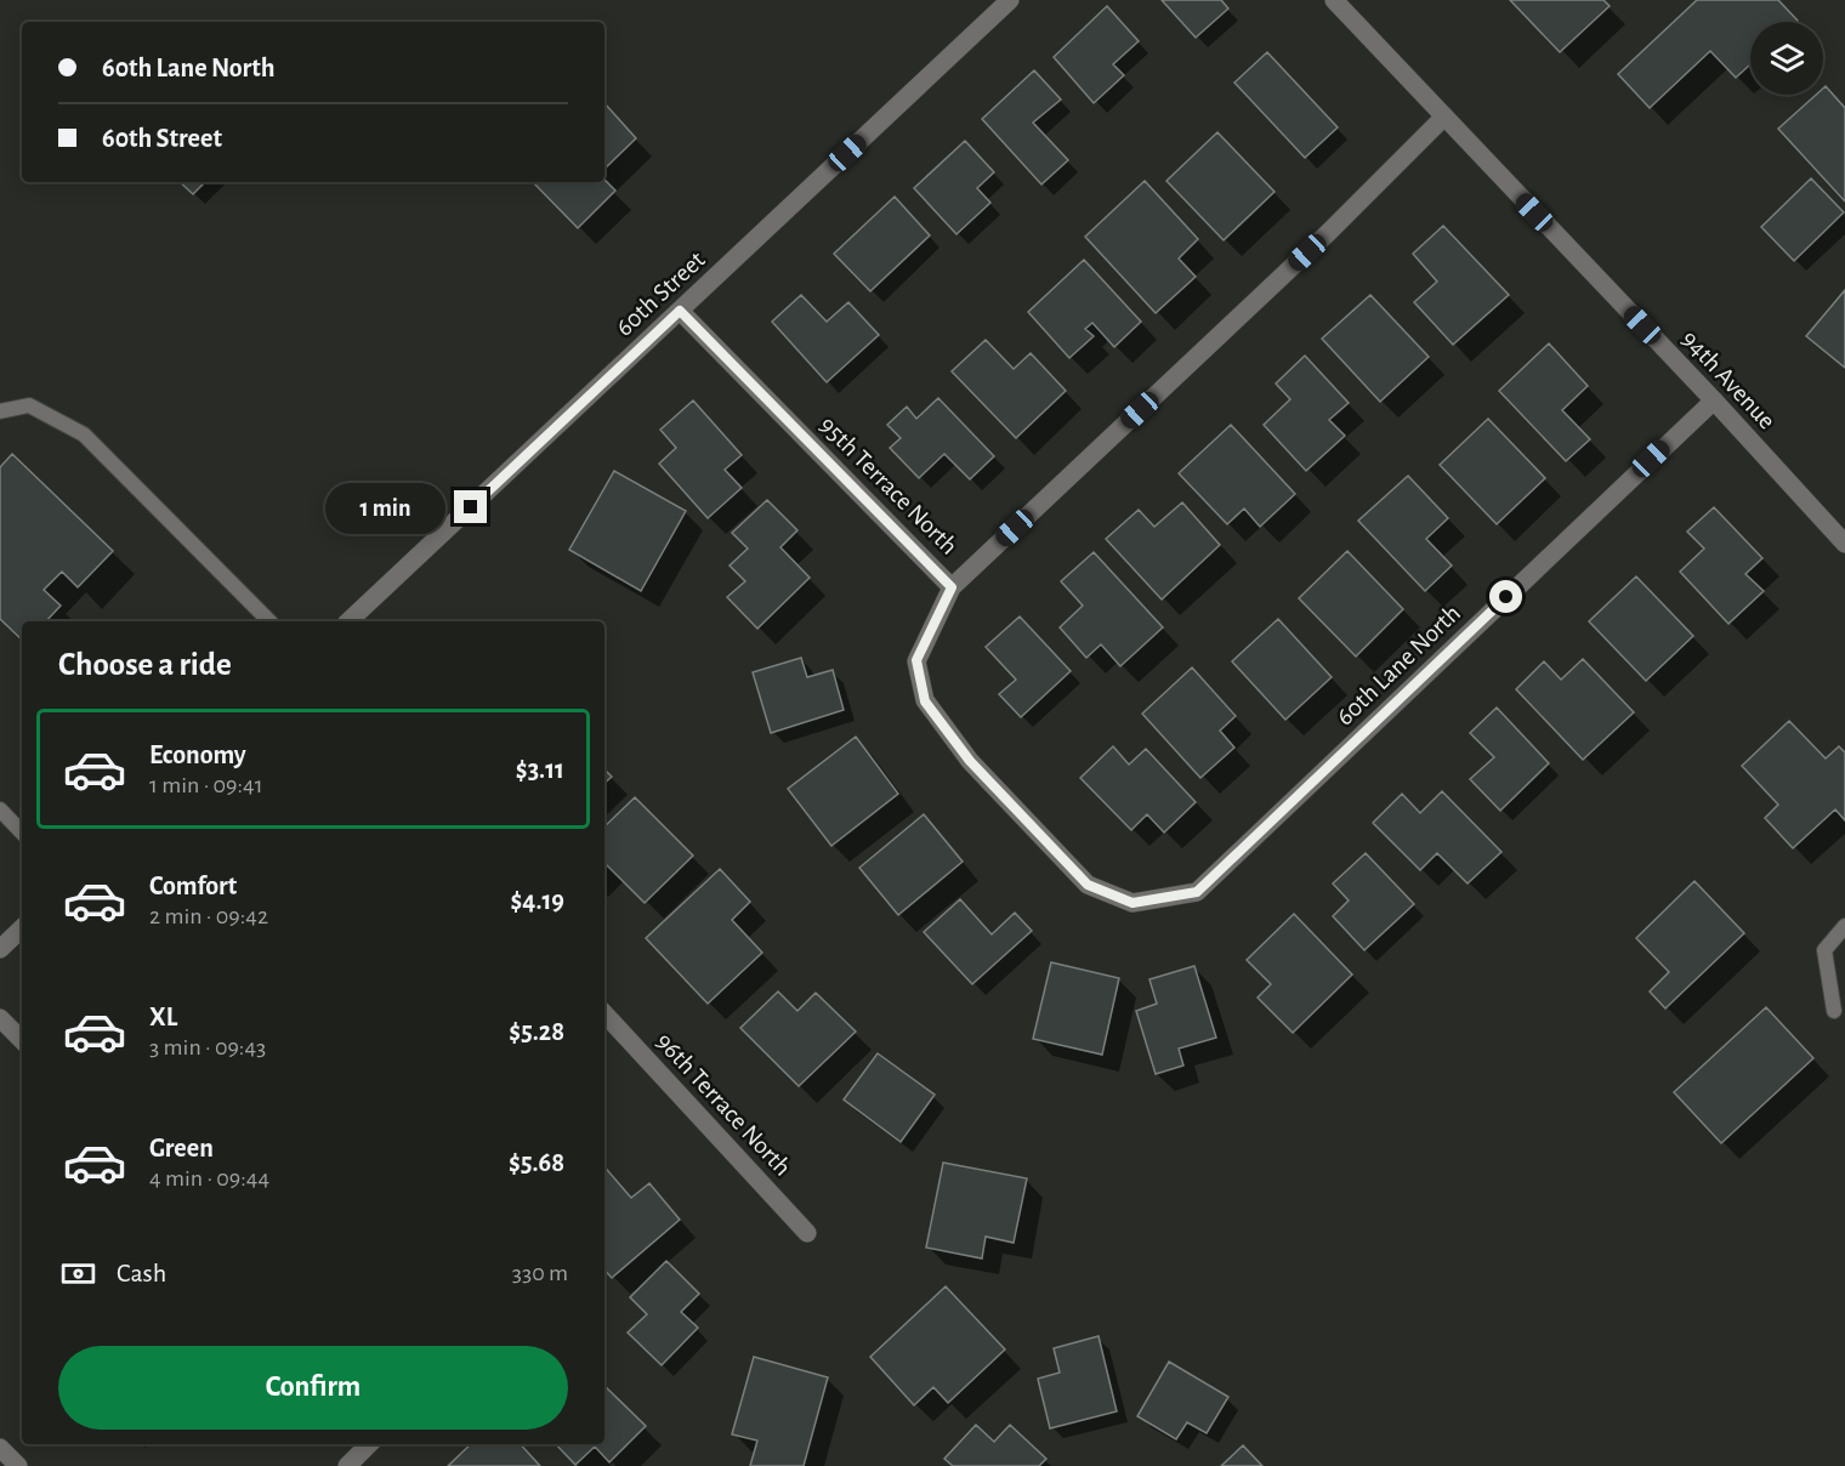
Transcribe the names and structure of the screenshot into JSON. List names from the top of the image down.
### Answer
{
  "streets": {
    "street": [
      "60th Street",
      "94th Avenue",
      "95th Terrace North",
      "60th Lane North",
      "96th Terrace North"
    ]
  },
  "crossings": [
    ["60th Street", "95th Terrace North"],
    ["94th Avenue", "60th Lane North"],
    ["95th Terrace North", "60th Lane North"]
  ],
  "page": {
    "banner": ["60th Lane North", "60th Street"],
    "bubble": "1 min",
    "heading": "Choose a ride",
    "list": [
      {
        "name": "Economy",
        "note": "1 min · 09:41",
        "value": "$3.11"
      },
      {
        "name": "Comfort",
        "note": "2 min · 09:42",
        "value": "$4.19"
      },
      {
        "name": "XL",
        "note": "3 min · 09:43",
        "value": "$5.28"
      },
      {
        "name": "Green",
        "note": "4 min · 09:44",
        "value": "$5.68"
      }
    ],
    "pay": ["Cash", "330 m"],
    "buttons": "Confirm"
  }
}
